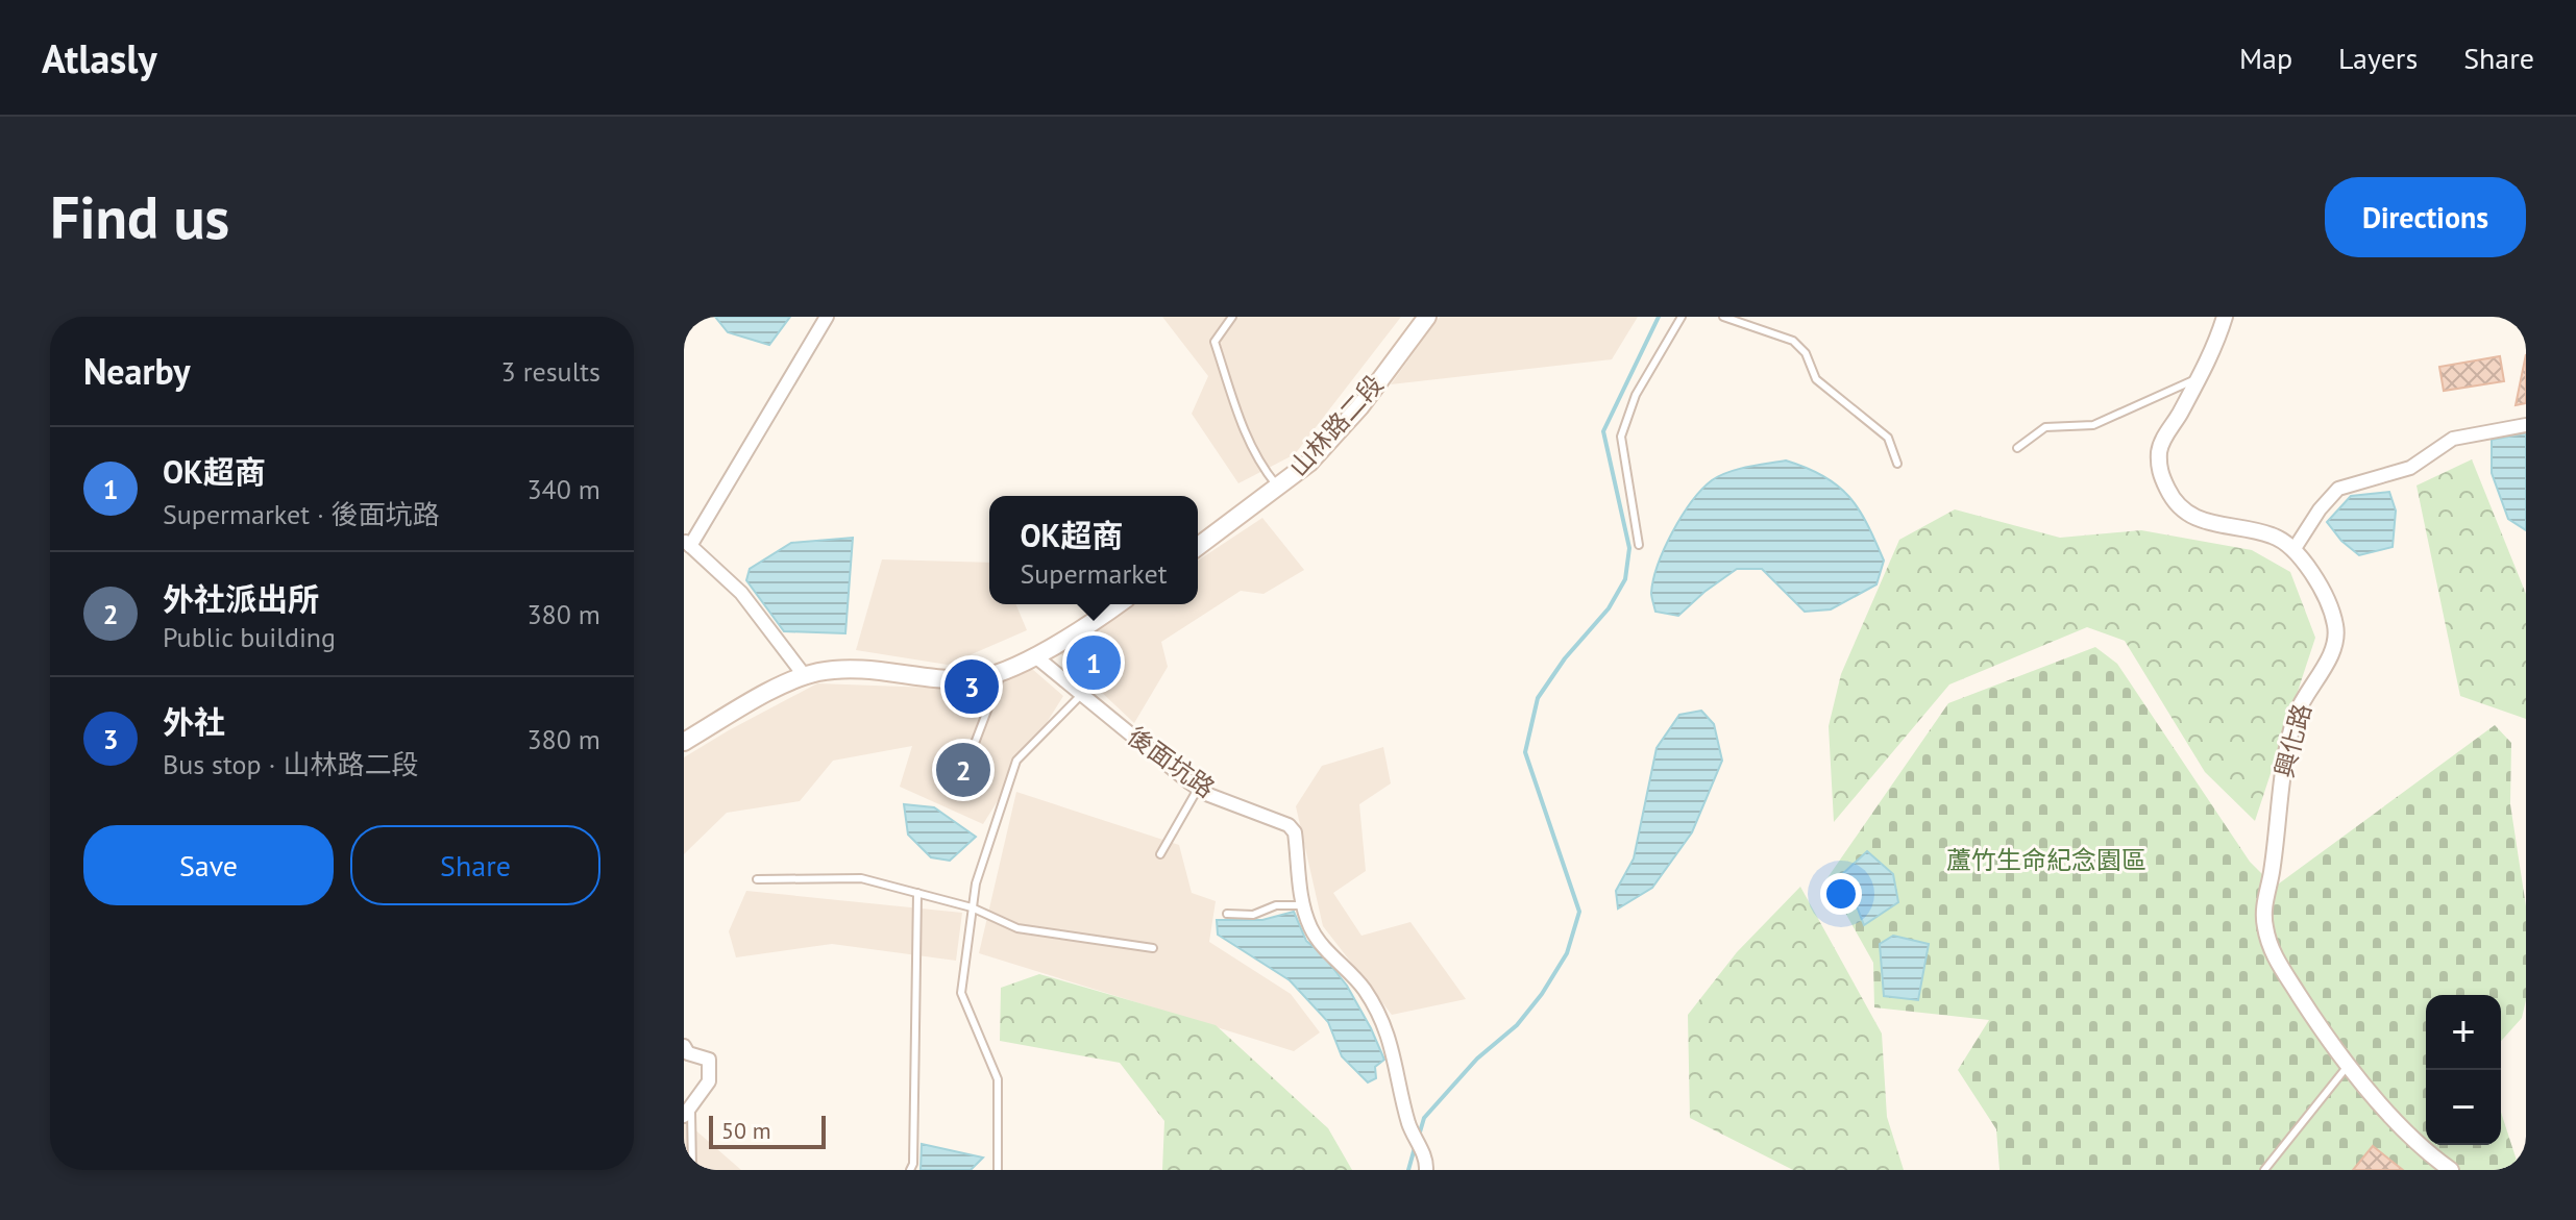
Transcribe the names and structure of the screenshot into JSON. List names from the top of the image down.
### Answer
{
  "streets": {
    "main road": ["山林路二段"],
    "street": ["興化路", "後面坑路"]
  },
  "parks": ["蘆竹生命紀念園區"],
  "scale_bar": "50 m",
  "page": {
    "header": "Atlasly",
    "nav": ["Map", "Layers", "Share"],
    "buttons": [
      "Directions",
      ["Save", "Share"]
    ],
    "title": "Find us",
    "heading": ["Nearby", "3 results"],
    "list": [
      {
        "mark": "1",
        "name": "OK超商",
        "note": "Supermarket · 後面坑路",
        "value": "340 m"
      },
      {
        "mark": "2",
        "name": "外社派出所",
        "note": "Public building",
        "value": "380 m"
      },
      {
        "mark": "3",
        "name": "外社",
        "note": "Bus stop · 山林路二段",
        "value": "380 m"
      }
    ],
    "popup": ["OK超商", "Supermarket"],
    "pins": ["1", "3", "2"],
    "map_buttons": ["+", "−"],
    "scale": "50 m"
  }
}
